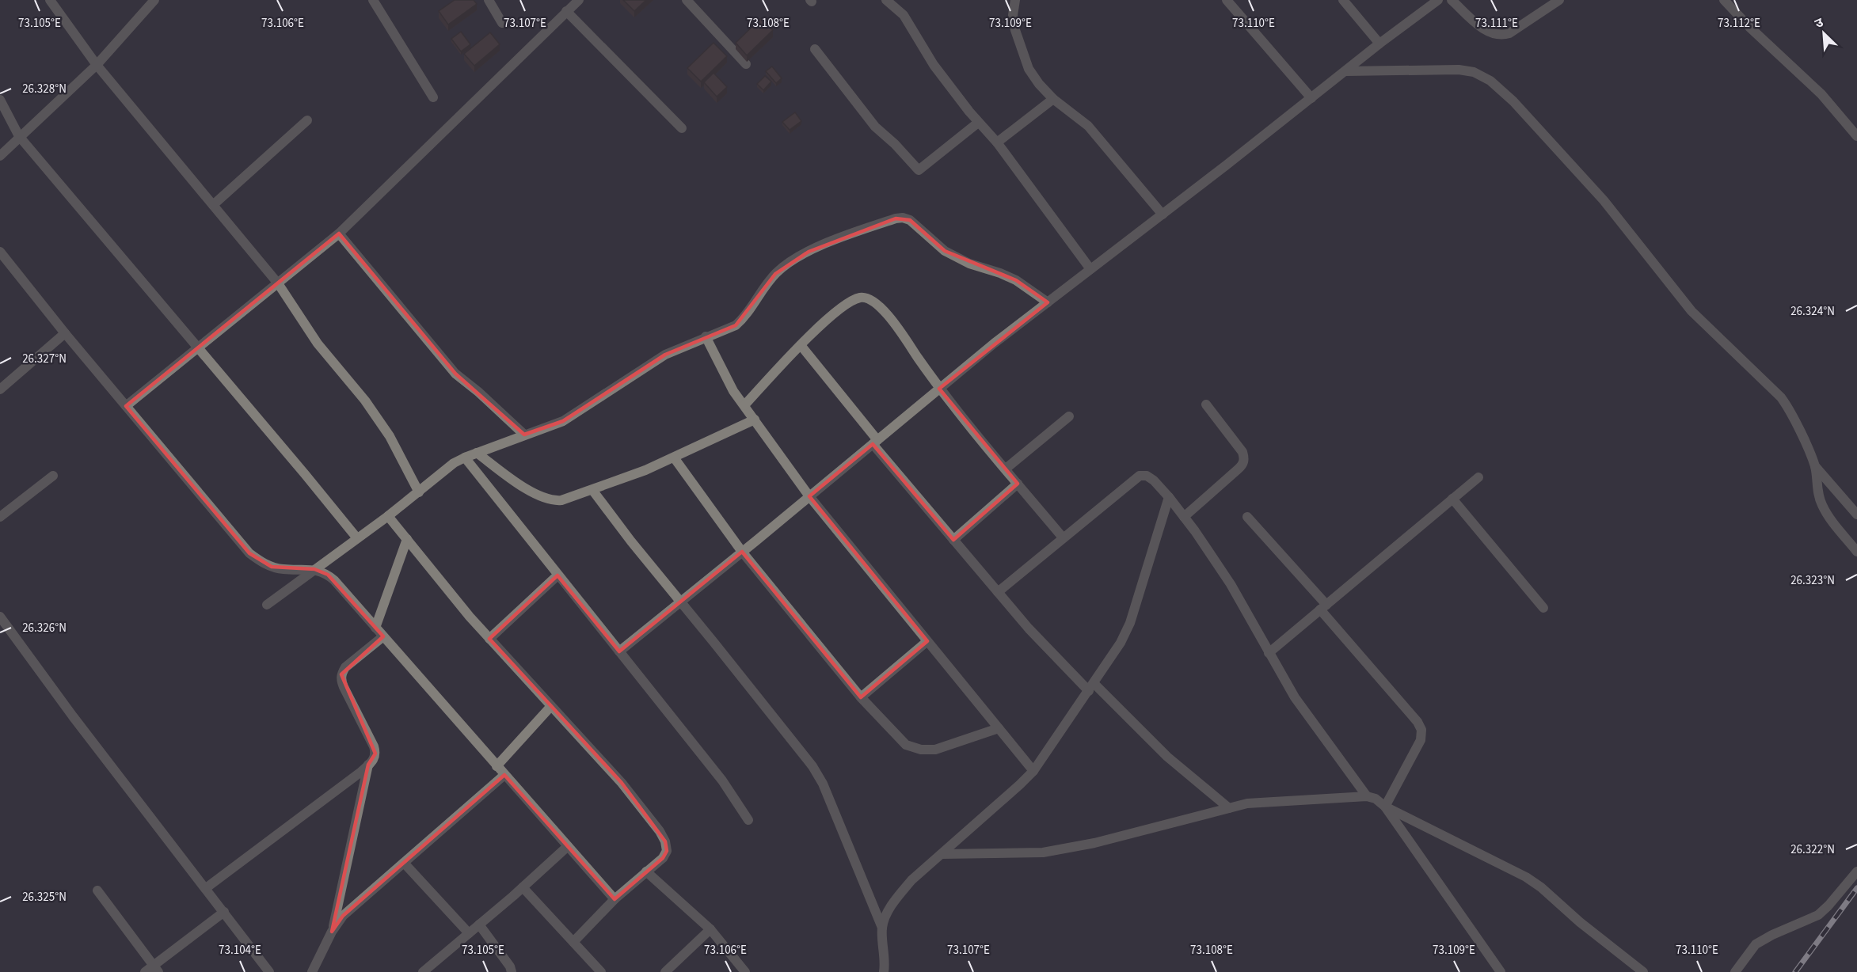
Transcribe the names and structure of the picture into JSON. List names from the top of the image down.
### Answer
{
  "north": "top left",
  "coordinates": [
    "73.108°E",
    "73.111°E",
    "73.112°E",
    "73.105°E",
    "73.106°E",
    "73.107°E",
    "73.109°E",
    "73.110°E",
    "26.328°N",
    "26.324°N",
    "26.327°N",
    "26.323°N",
    "26.326°N",
    "26.322°N",
    "26.325°N",
    "73.104°E"
  ]
}
